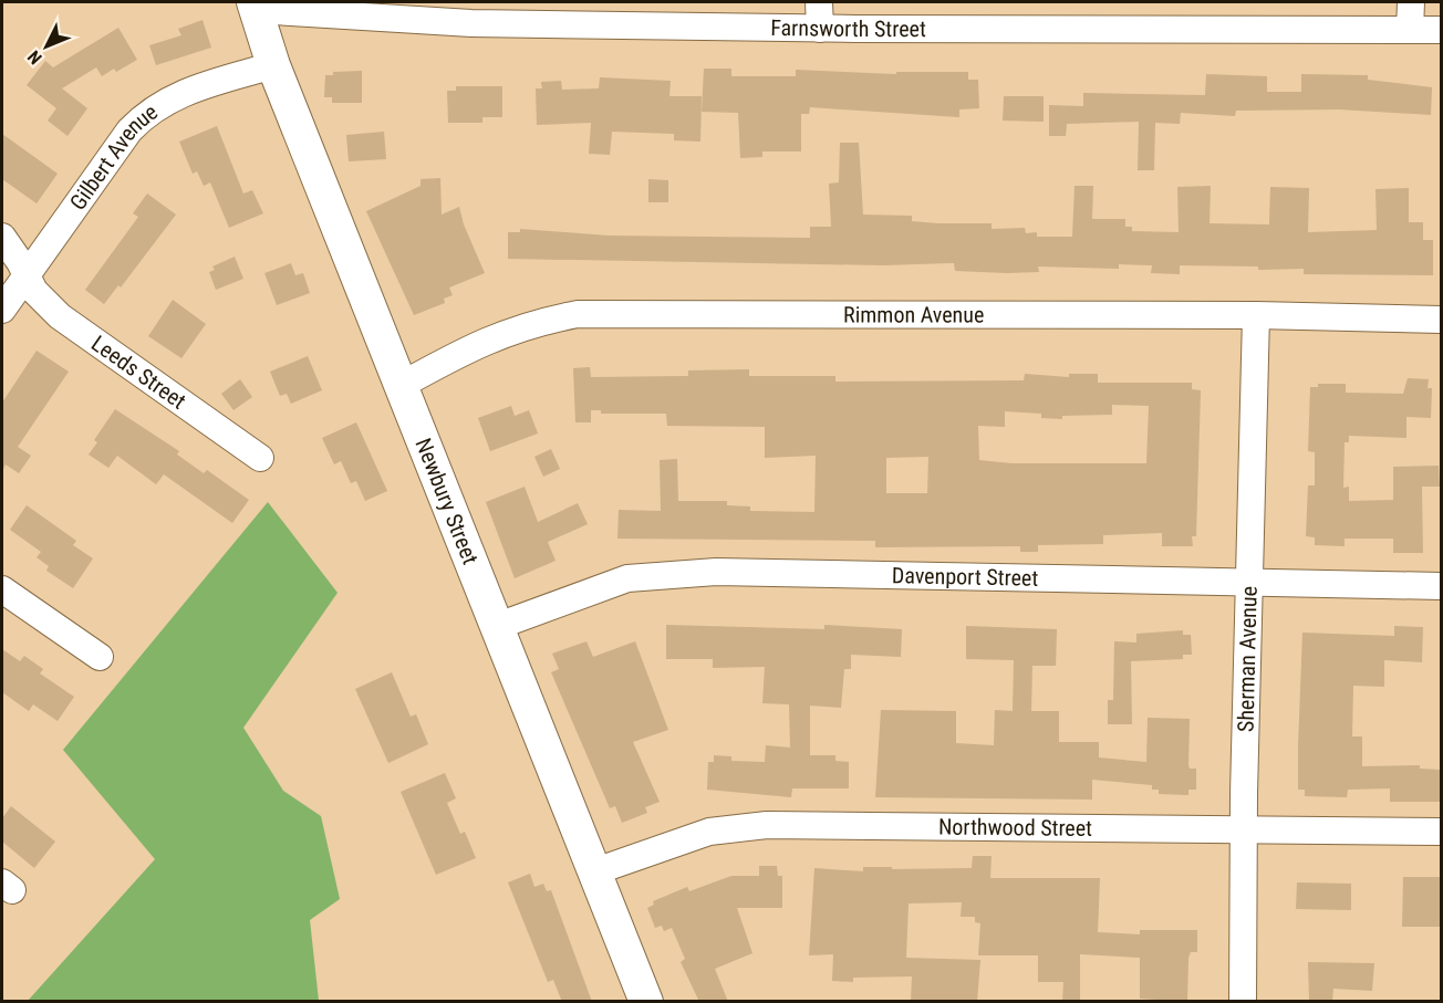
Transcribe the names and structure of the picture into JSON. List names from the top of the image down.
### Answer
{
  "streets": {
    "street": [
      "Farnsworth Street",
      "Gilbert Avenue",
      "Rimmon Avenue",
      "Leeds Street",
      "Newbury Street",
      "Davenport Street",
      "Sherman Avenue",
      "Northwood Street"
    ]
  },
  "crossings": [
    ["Farnsworth Street", "Newbury Street"],
    ["Gilbert Avenue", "Leeds Street"],
    ["Gilbert Avenue", "Newbury Street"],
    ["Rimmon Avenue", "Newbury Street"],
    ["Rimmon Avenue", "Sherman Avenue"],
    ["Newbury Street", "Davenport Street"],
    ["Newbury Street", "Northwood Street"],
    ["Davenport Street", "Sherman Avenue"],
    ["Sherman Avenue", "Northwood Street"]
  ],
  "north": "bottom left"
}
